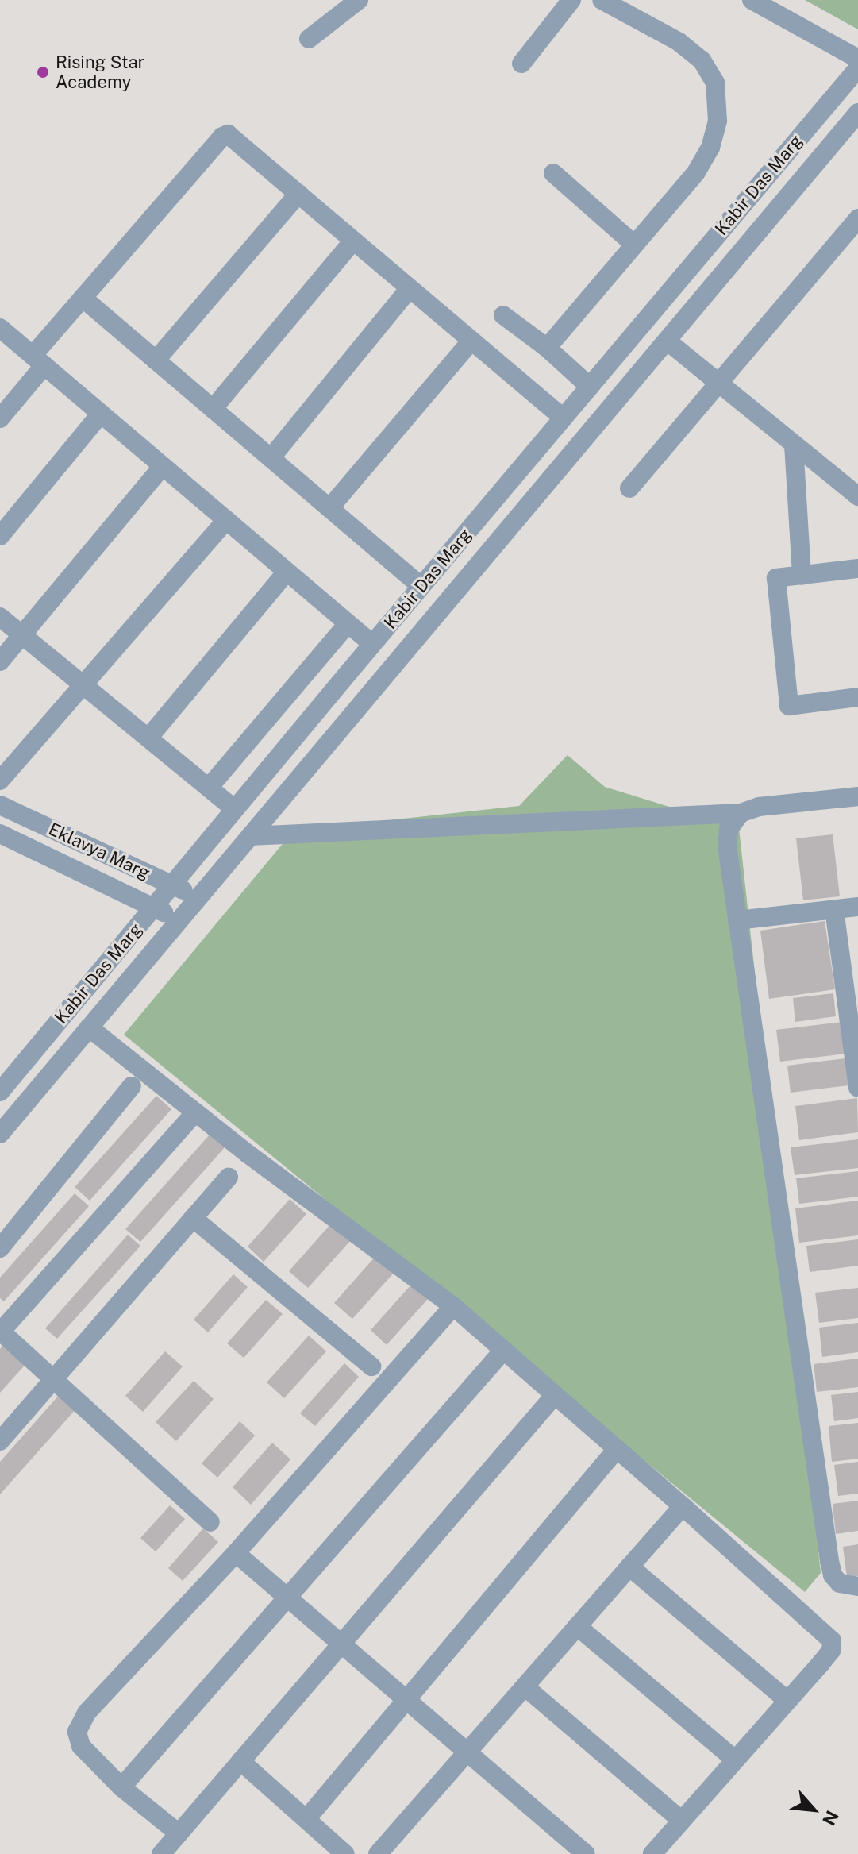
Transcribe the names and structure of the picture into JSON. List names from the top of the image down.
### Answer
{
  "streets": {
    "street": ["Kabir Das Marg", "Eklavya Marg"]
  },
  "crossings": [
    ["Kabir Das Marg", "Eklavya Marg"]
  ],
  "places": ["Rising Star Academy"],
  "north": "bottom right"
}
